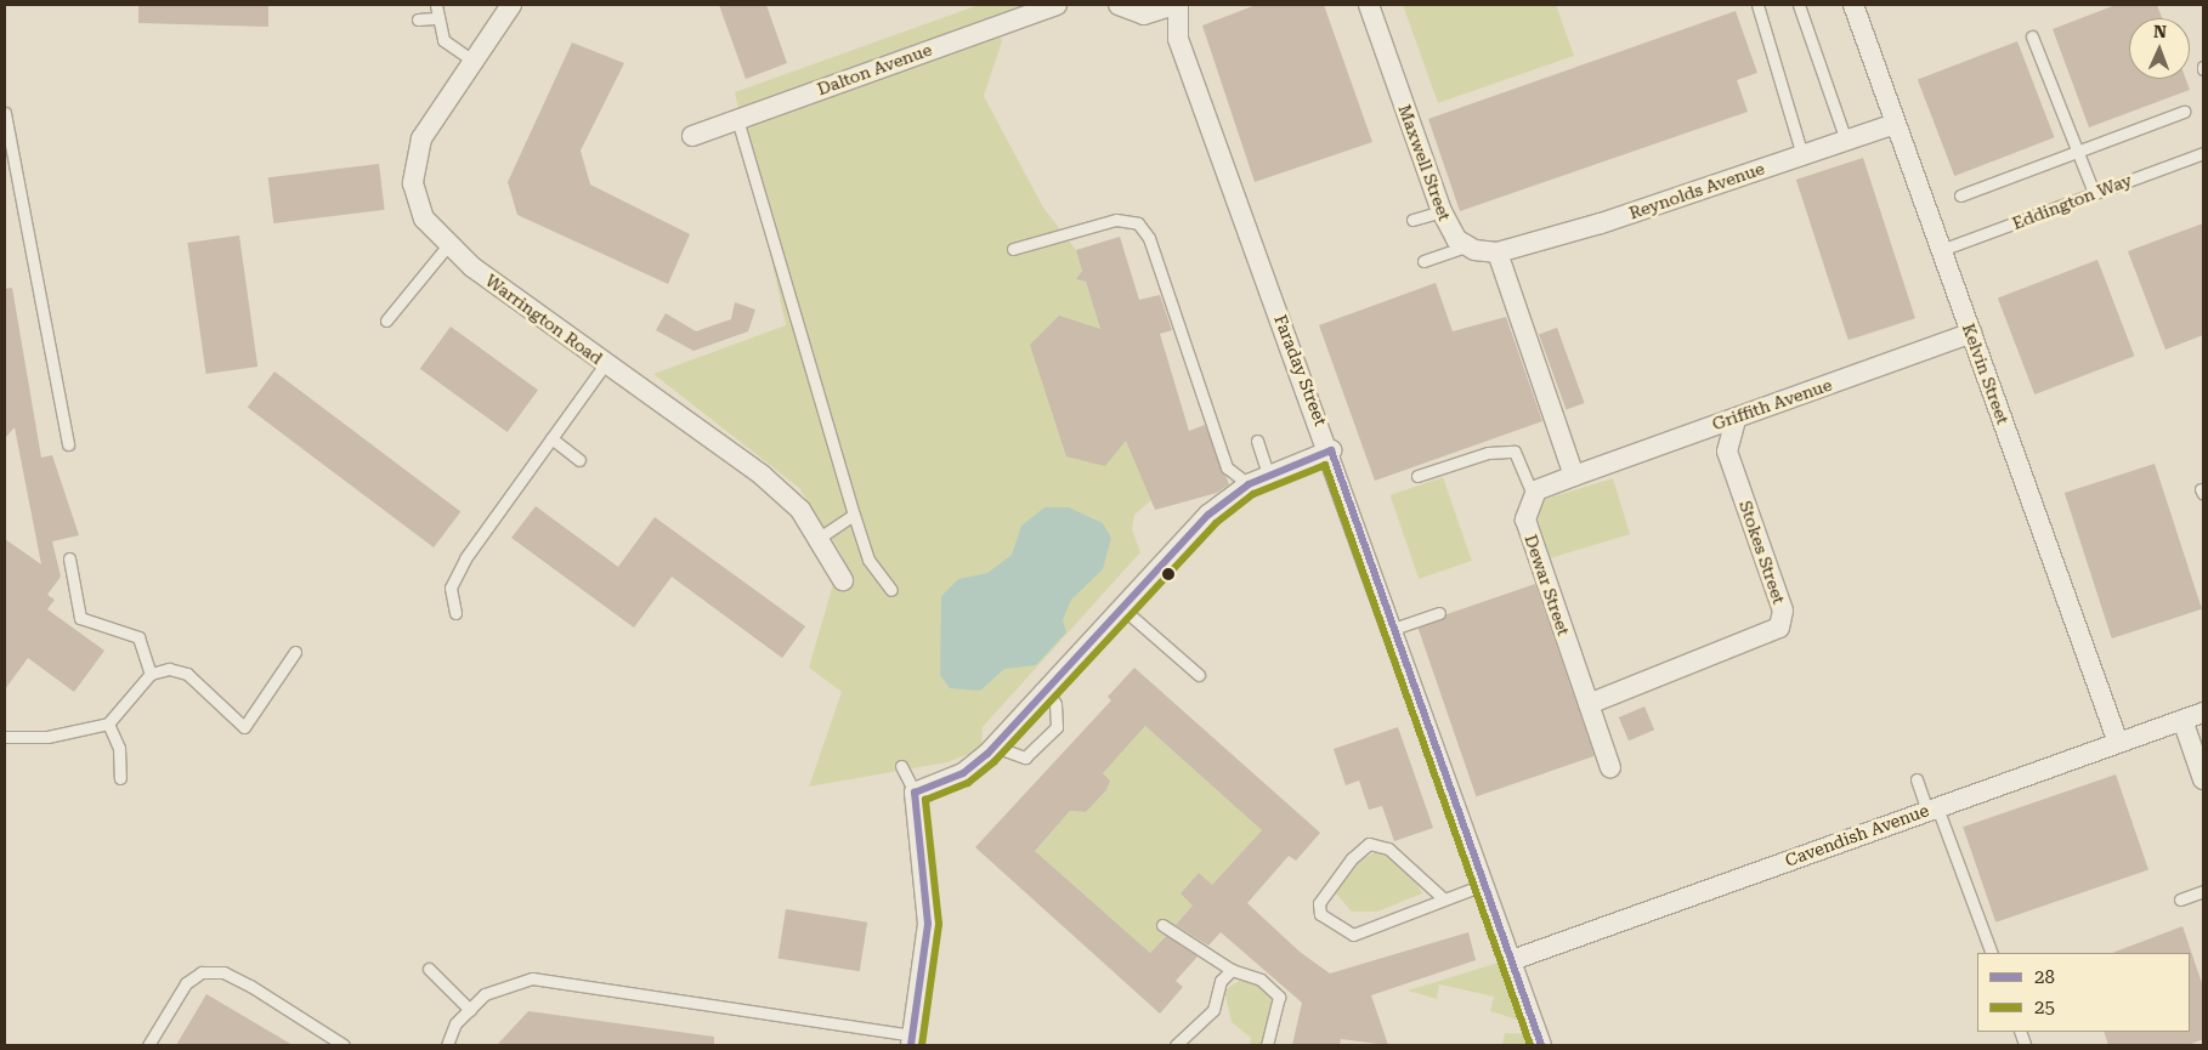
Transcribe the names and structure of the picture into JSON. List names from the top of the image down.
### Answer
{
  "streets": {
    "street": [
      "Dalton Avenue",
      "Maxwell Street",
      "Reynolds Avenue",
      "Warrington Road",
      "Faraday Street",
      "Kelvin Street",
      "Griffith Avenue",
      "Stokes Street",
      "Dewar Street",
      "Cavendish Avenue"
    ],
    "lane": ["Eddington Way"]
  },
  "crossings": [
    ["Reynolds Avenue", "Kelvin Street"],
    ["Eddington Way", "Kelvin Street"],
    ["Faraday Street", "Cavendish Avenue"],
    ["Kelvin Street", "Griffith Avenue"],
    ["Kelvin Street", "Cavendish Avenue"],
    ["Griffith Avenue", "Stokes Street"],
    ["Stokes Street", "Dewar Street"]
  ],
  "lines": ["transit line 28", "transit line 25"],
  "legend": ["28", "25"],
  "north": "top"
}
